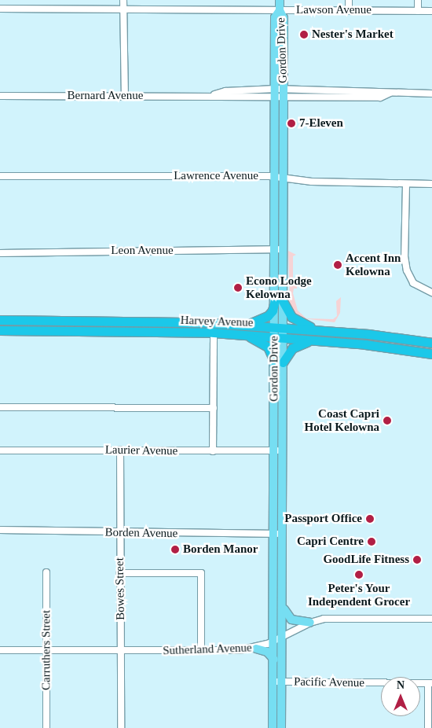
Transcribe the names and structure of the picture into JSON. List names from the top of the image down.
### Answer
{
  "streets": {
    "highway": ["Harvey Avenue"],
    "main road": ["Gordon Drive"],
    "street": [
      "Lawson Avenue",
      "Bernard Avenue",
      "Lawrence Avenue",
      "Leon Avenue",
      "Laurier Avenue",
      "Borden Avenue",
      "Bowes Street",
      "Sutherland Avenue",
      "Carruthers Street",
      "Pacific Avenue"
    ]
  },
  "crossings": [
    ["Lawson Avenue", "Gordon Drive"],
    ["Gordon Drive", "Bernard Avenue"],
    ["Gordon Drive", "Lawrence Avenue"],
    ["Gordon Drive", "Leon Avenue"],
    ["Gordon Drive", "Harvey Avenue"],
    ["Gordon Drive", "Laurier Avenue"],
    ["Gordon Drive", "Borden Avenue"],
    ["Gordon Drive", "Sutherland Avenue"],
    ["Gordon Drive", "Pacific Avenue"],
    ["Laurier Avenue", "Bowes Street"],
    ["Borden Avenue", "Bowes Street"],
    ["Bowes Street", "Sutherland Avenue"],
    ["Sutherland Avenue", "Carruthers Street"]
  ],
  "places": [
    "Nester's Market",
    "7-Eleven",
    "Accent Inn Kelowna",
    "Econo Lodge Kelowna",
    "Coast Capri Hotel Kelowna",
    "Passport Office",
    "Capri Centre",
    "Borden Manor",
    "GoodLife Fitness",
    "Peter's Your Independent Grocer"
  ],
  "north": "top"
}
